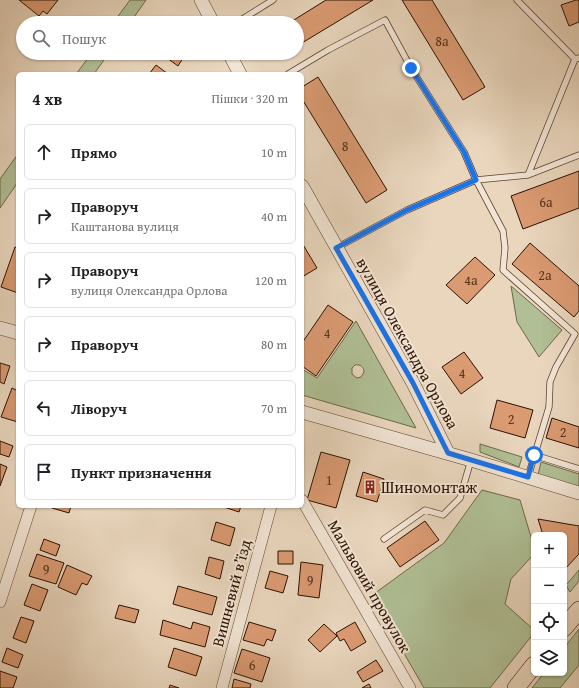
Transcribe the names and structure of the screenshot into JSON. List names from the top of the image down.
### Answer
{
  "streets": {
    "street": ["вулиця Олександра Орлова", "Мальвовий провулок", "Вишневий в’їзд"]
  },
  "places": {
    "building": ["Шиномонтаж"]
  },
  "house_numbers": [
    "8а",
    "8",
    "6а",
    "2а",
    "4а",
    "4",
    "4",
    "2",
    "2",
    "1",
    "9",
    "9",
    "6"
  ],
  "page": {
    "search": "Пошук",
    "heading": ["4 хв", "Пішки · 320 m"],
    "list": [
      ["Прямо", "10 m"],
      ["Праворуч", "Каштанова вулиця", "40 m"],
      ["Праворуч", "вулиця Олександра Орлова", "120 m"],
      ["Праворуч", "80 m"],
      ["Ліворуч", "70 m"],
      "Пункт призначення"
    ],
    "map_buttons": ["+", "−"]
  }
}
